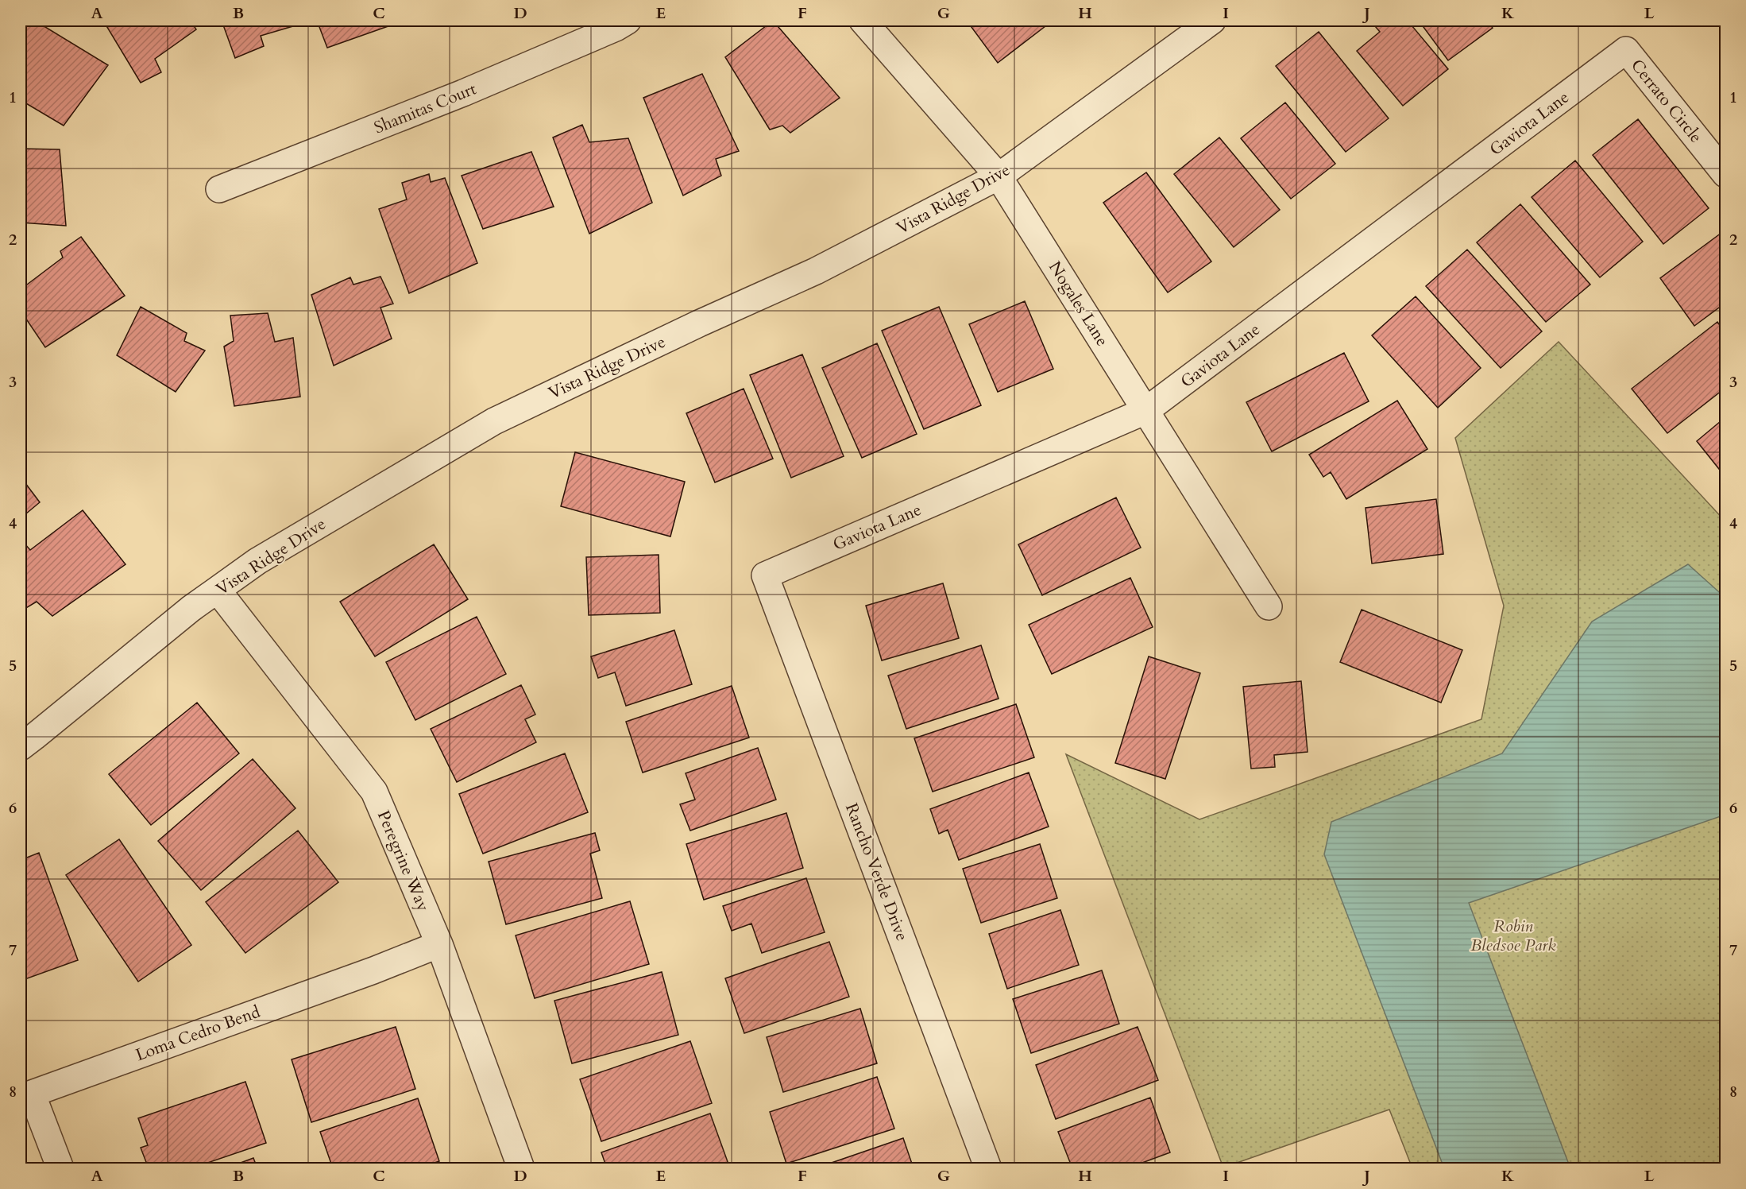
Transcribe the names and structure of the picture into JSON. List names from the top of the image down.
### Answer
{
  "streets": {
    "street": [
      "Cerrato Circle",
      "Shamitas Court",
      "Gaviota Lane",
      "Vista Ridge Drive",
      "Nogales Lane",
      "Peregrine Way",
      "Rancho Verde Drive",
      "Loma Cedro Bend"
    ]
  },
  "crossings": [
    ["Cerrato Circle", "Gaviota Lane"],
    ["Gaviota Lane", "Nogales Lane"],
    ["Gaviota Lane", "Rancho Verde Drive"],
    ["Vista Ridge Drive", "Nogales Lane"],
    ["Vista Ridge Drive", "Peregrine Way"],
    ["Peregrine Way", "Loma Cedro Bend"]
  ],
  "parks": ["Robin Bledsoe Park"],
  "grid": {
    "columns": [
      "A",
      "B",
      "C",
      "D",
      "E",
      "F",
      "G",
      "H",
      "I",
      "J",
      "K",
      "L"
    ],
    "rows": [
      "1",
      "2",
      "3",
      "4",
      "5",
      "6",
      "7",
      "8"
    ]
  }
}
